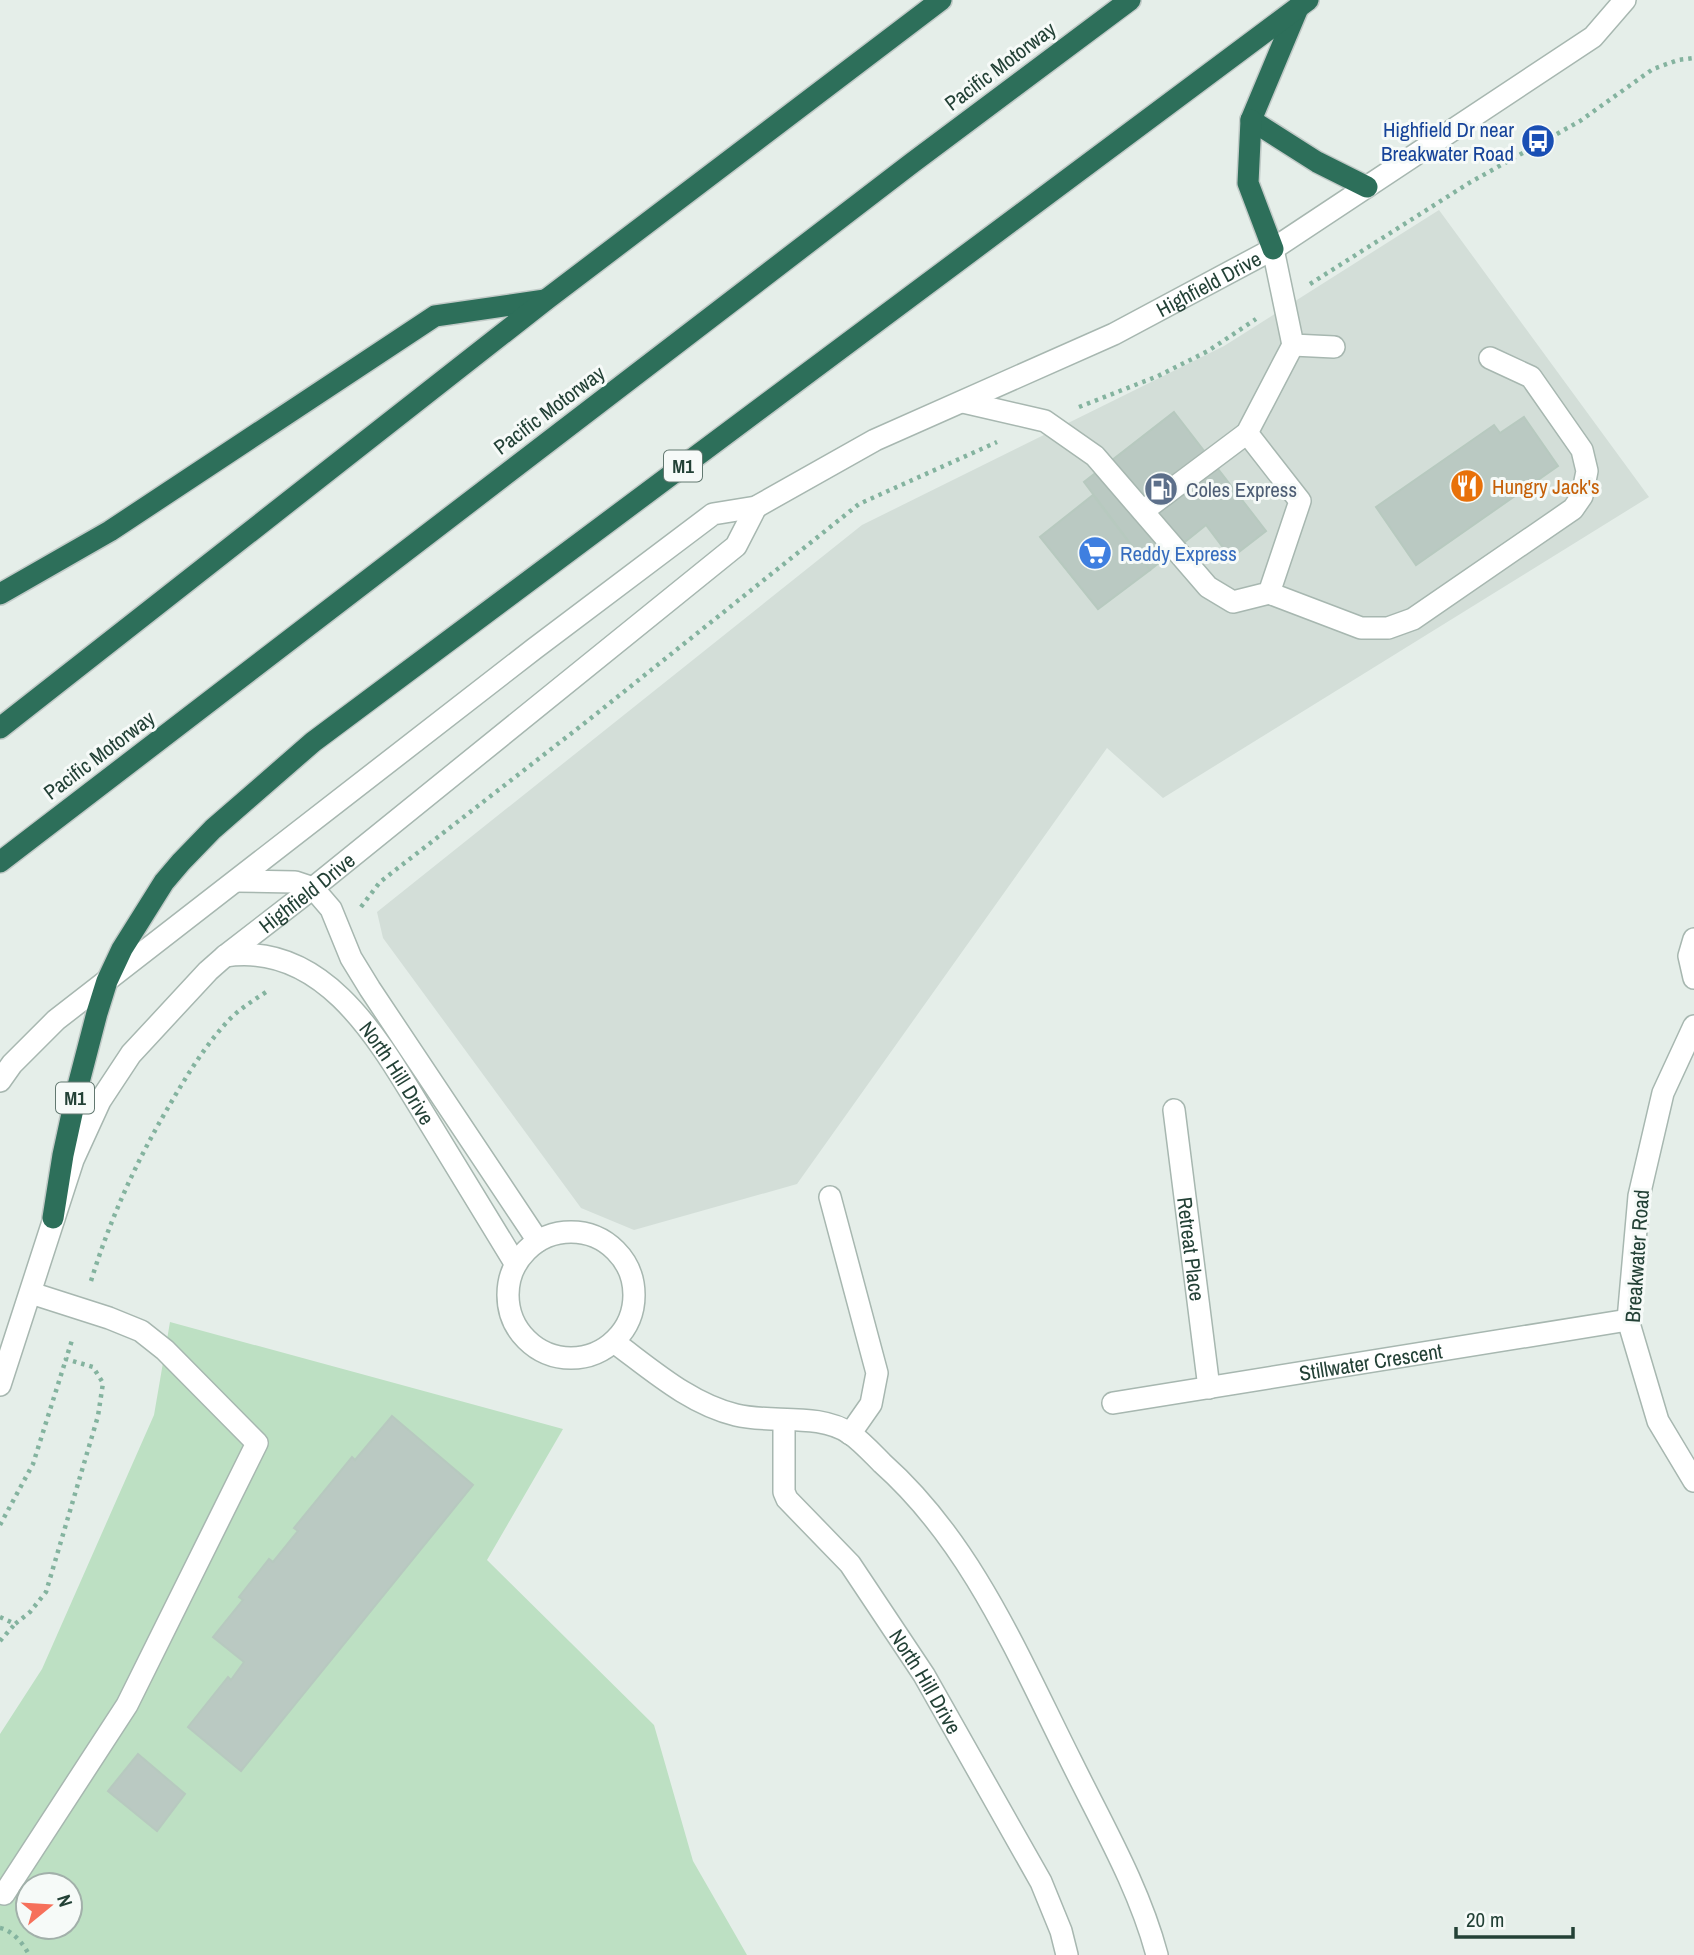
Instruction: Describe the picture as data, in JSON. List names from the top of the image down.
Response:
{
  "streets": {
    "highway": ["Pacific Motorway", "M1"],
    "street": [
      "Highfield Drive",
      "North Hill Drive",
      "Retreat Place",
      "Breakwater Road",
      "Stillwater Crescent"
    ]
  },
  "crossings": [
    ["Highfield Drive", "M1"],
    ["Highfield Drive", "North Hill Drive"],
    ["Retreat Place", "Stillwater Crescent"],
    ["Breakwater Road", "Stillwater Crescent"]
  ],
  "places": {
    "bus stop": ["Highfield Dr near Breakwater Road"],
    "restaurant": ["Hungry Jack's"],
    "fuel station": ["Coles Express"],
    "supermarket": ["Reddy Express"]
  },
  "scale_bar": "20 m",
  "north": "right"
}
